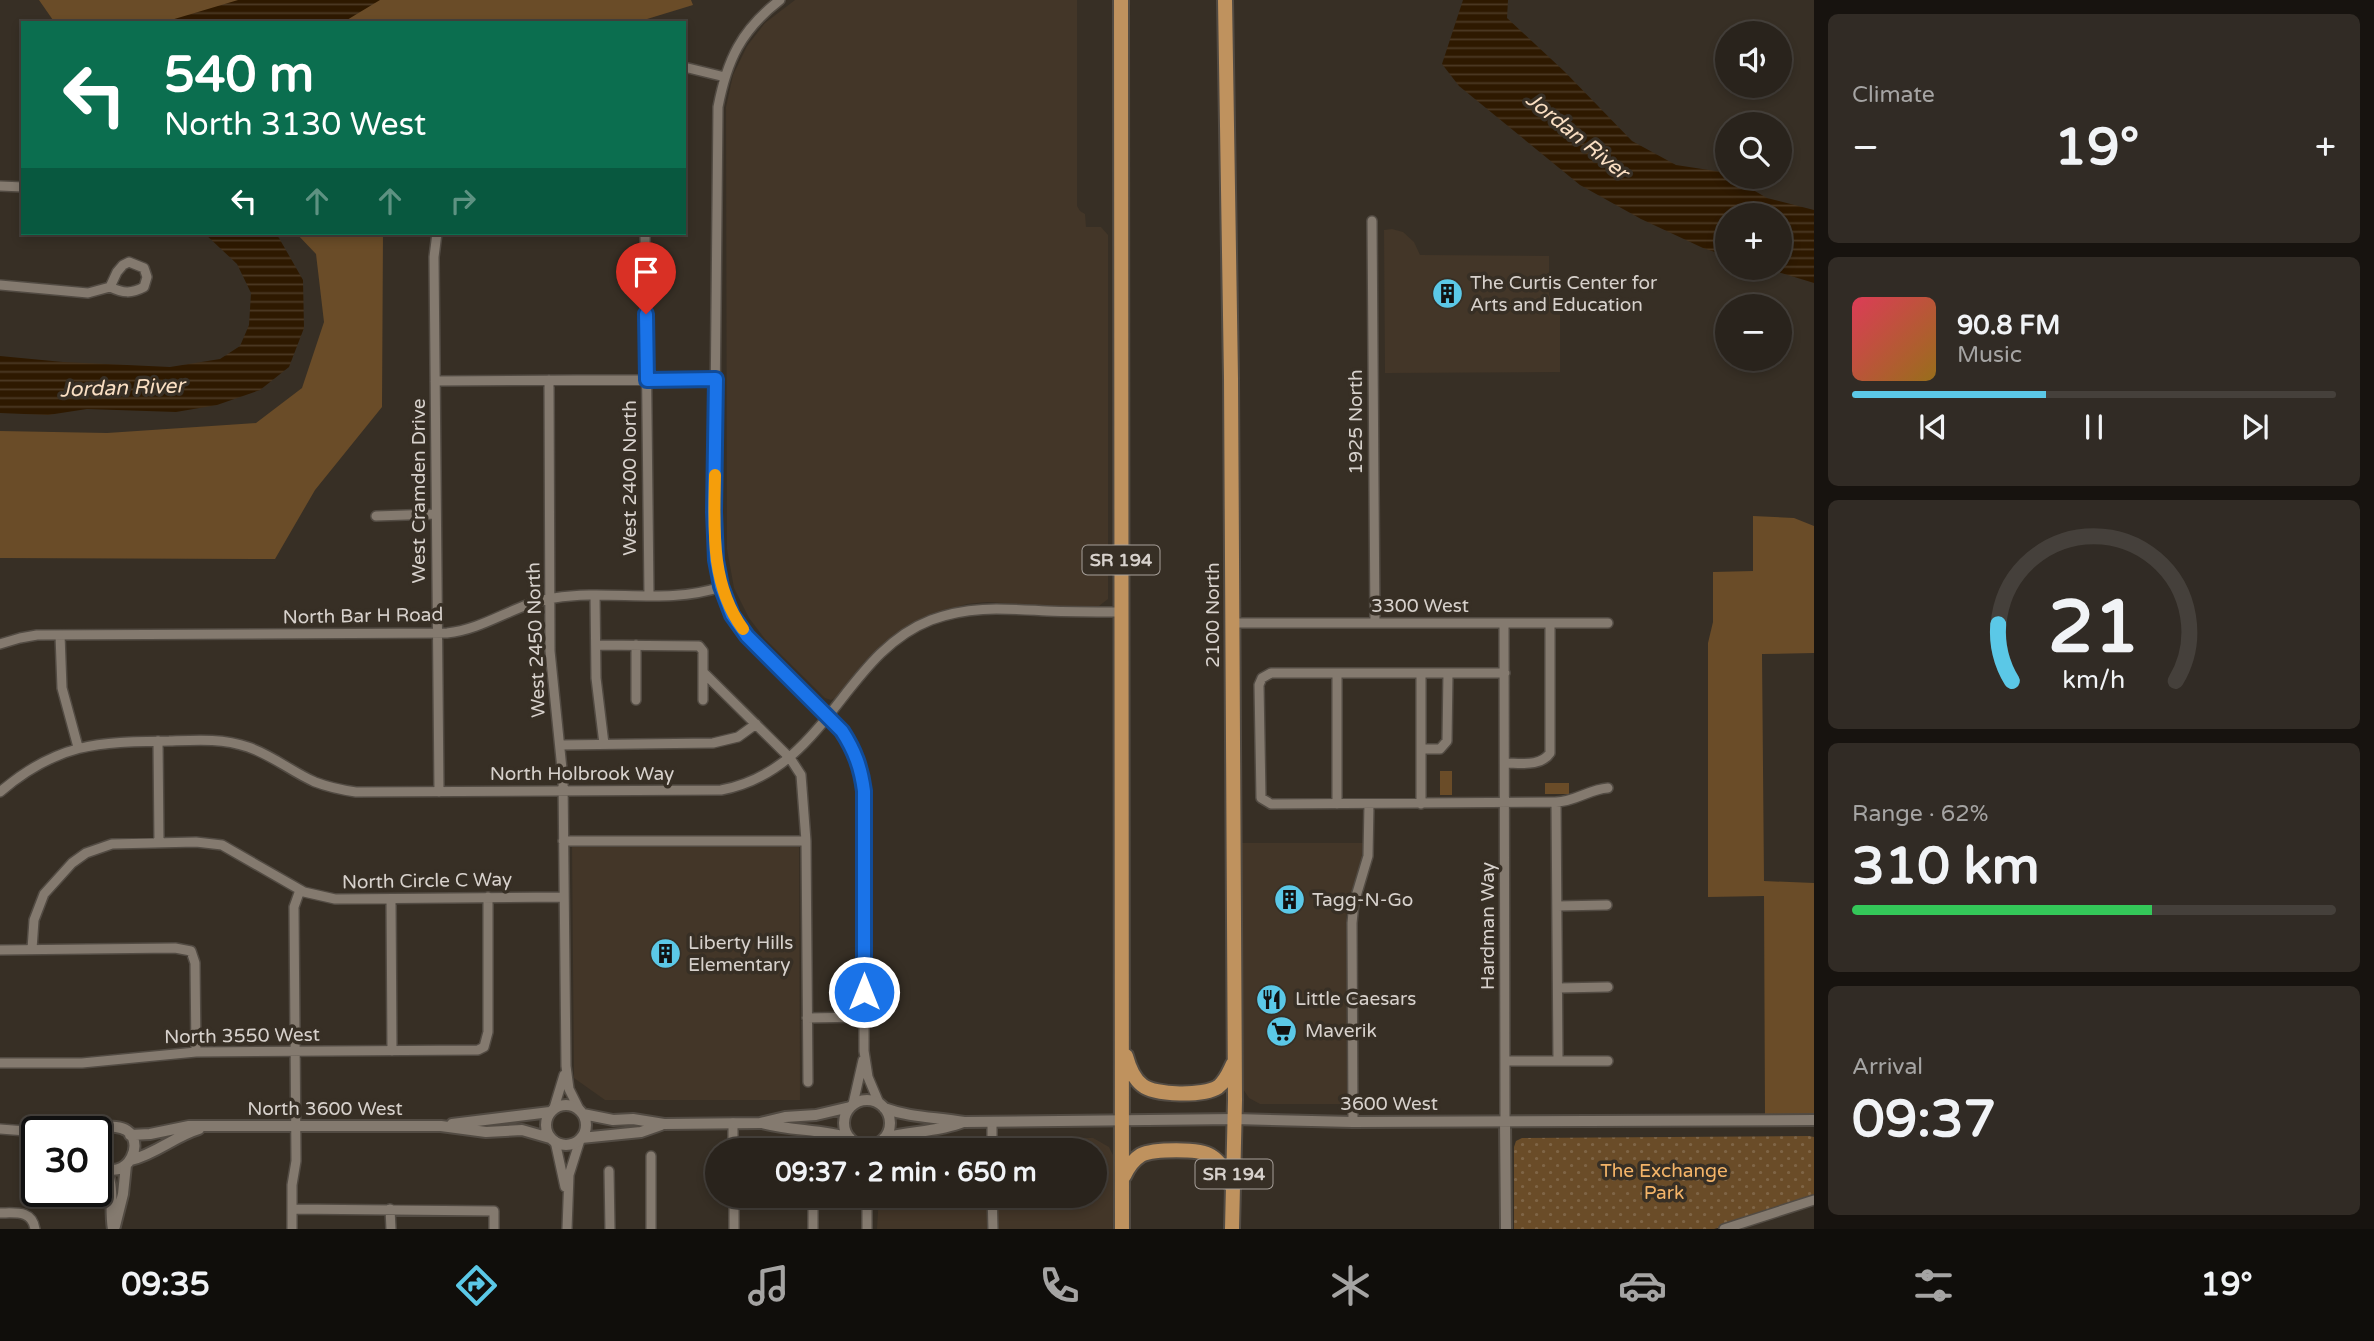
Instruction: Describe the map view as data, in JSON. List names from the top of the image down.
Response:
{
  "streets": {
    "highway": ["SR 194", "2100 North"],
    "street": [
      "1925 North",
      "West 2400 North",
      "West Cramden Drive",
      "3300 West",
      "North Bar H Road",
      "West 2450 North",
      "North Holbrook Way",
      "North Circle C Way",
      "Hardman Way",
      "North 3550 West",
      "3600 West",
      "North 3600 West"
    ]
  },
  "crossings": [
    ["1925 North", "3300 West"],
    ["West 2400 North", "North Bar H Road"],
    ["West Cramden Drive", "North Bar H Road"],
    ["West Cramden Drive", "North Holbrook Way"],
    ["SR 194", "North Holbrook Way"],
    ["SR 194", "3600 West"],
    ["3300 West", "2100 North"],
    ["3300 West", "Hardman Way"],
    ["2100 North", "3600 West"],
    ["North Bar H Road", "West 2450 North"],
    ["West 2450 North", "North Holbrook Way"],
    ["West 2450 North", "North Circle C Way"],
    ["West 2450 North", "North 3600 West"],
    ["North Circle C Way", "North 3550 West"],
    ["Hardman Way", "3600 West"]
  ],
  "water": ["Jordan River"],
  "parks": ["The Exchange Park"],
  "places": {
    "building": ["The Curtis Center for Arts and Education", "Tagg-N-Go", "Liberty Hills Elementary"],
    "restaurant": ["Little Caesars"],
    "supermarket": ["Maverik"]
  },
  "page": {
    "tile": [
      "Climate",
      ["Range · 62%", "310 km"],
      ["Arrival", "09:37"]
    ],
    "map_buttons": ["+", "−"],
    "turn": ["540 m", "North 3130 West"],
    "heat": ["−", "19°", "+"],
    "song": ["90.8 FM", "Music"],
    "limit": "30",
    "trip": "09:37 · 2 min · 650 m",
    "tabs": ["09:35", "19°"],
    "gauge": ["21", "km/h"]
  }
}
